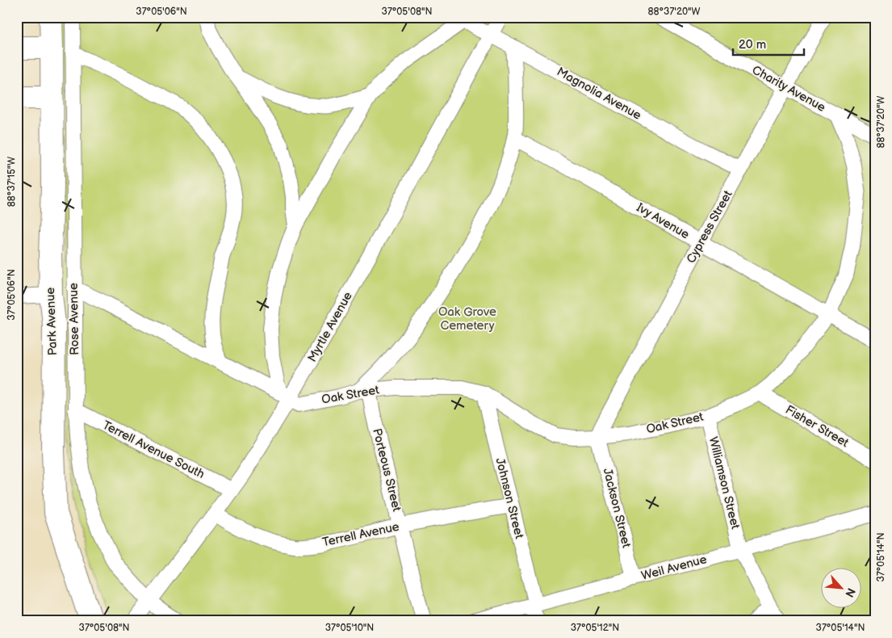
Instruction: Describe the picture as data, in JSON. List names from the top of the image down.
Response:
{
  "streets": {
    "main road": ["Park Avenue"],
    "lane": [
      "Charity Avenue",
      "Magnolia Avenue",
      "Ivy Avenue",
      "Cypress Street",
      "Rose Avenue",
      "Myrtle Avenue",
      "Oak Street",
      "Fisher Street",
      "Terrell Avenue South",
      "Porteous Street",
      "Williamson Street",
      "Johnson Street",
      "Jackson Street",
      "Terrell Avenue",
      "Weil Avenue"
    ]
  },
  "crossings": [
    ["Charity Avenue", "Cypress Street"],
    ["Charity Avenue", "Oak Street"],
    ["Magnolia Avenue", "Cypress Street"],
    ["Magnolia Avenue", "Myrtle Avenue"],
    ["Ivy Avenue", "Cypress Street"],
    ["Ivy Avenue", "Oak Street"],
    ["Cypress Street", "Oak Street"],
    ["Cypress Street", "Jackson Street"],
    ["Rose Avenue", "Myrtle Avenue"],
    ["Rose Avenue", "Oak Street"],
    ["Rose Avenue", "Terrell Avenue South"],
    ["Myrtle Avenue", "Oak Street"],
    ["Myrtle Avenue", "Terrell Avenue South"],
    ["Myrtle Avenue", "Terrell Avenue"],
    ["Oak Street", "Fisher Street"],
    ["Oak Street", "Porteous Street"],
    ["Oak Street", "Williamson Street"],
    ["Oak Street", "Johnson Street"],
    ["Oak Street", "Jackson Street"],
    ["Porteous Street", "Terrell Avenue"],
    ["Williamson Street", "Weil Avenue"],
    ["Johnson Street", "Terrell Avenue"],
    ["Johnson Street", "Weil Avenue"],
    ["Jackson Street", "Weil Avenue"]
  ],
  "parks": ["Oak Grove Cemetery"],
  "scale_bar": "20 m",
  "north": "bottom right",
  "coordinates": [
    "37°05'06\"N",
    "37°05'08\"N",
    "88°37'20\"W",
    "88°37'15\"W",
    "37°05'14\"N",
    "37°05'10\"N",
    "37°05'12\"N"
  ]
}
